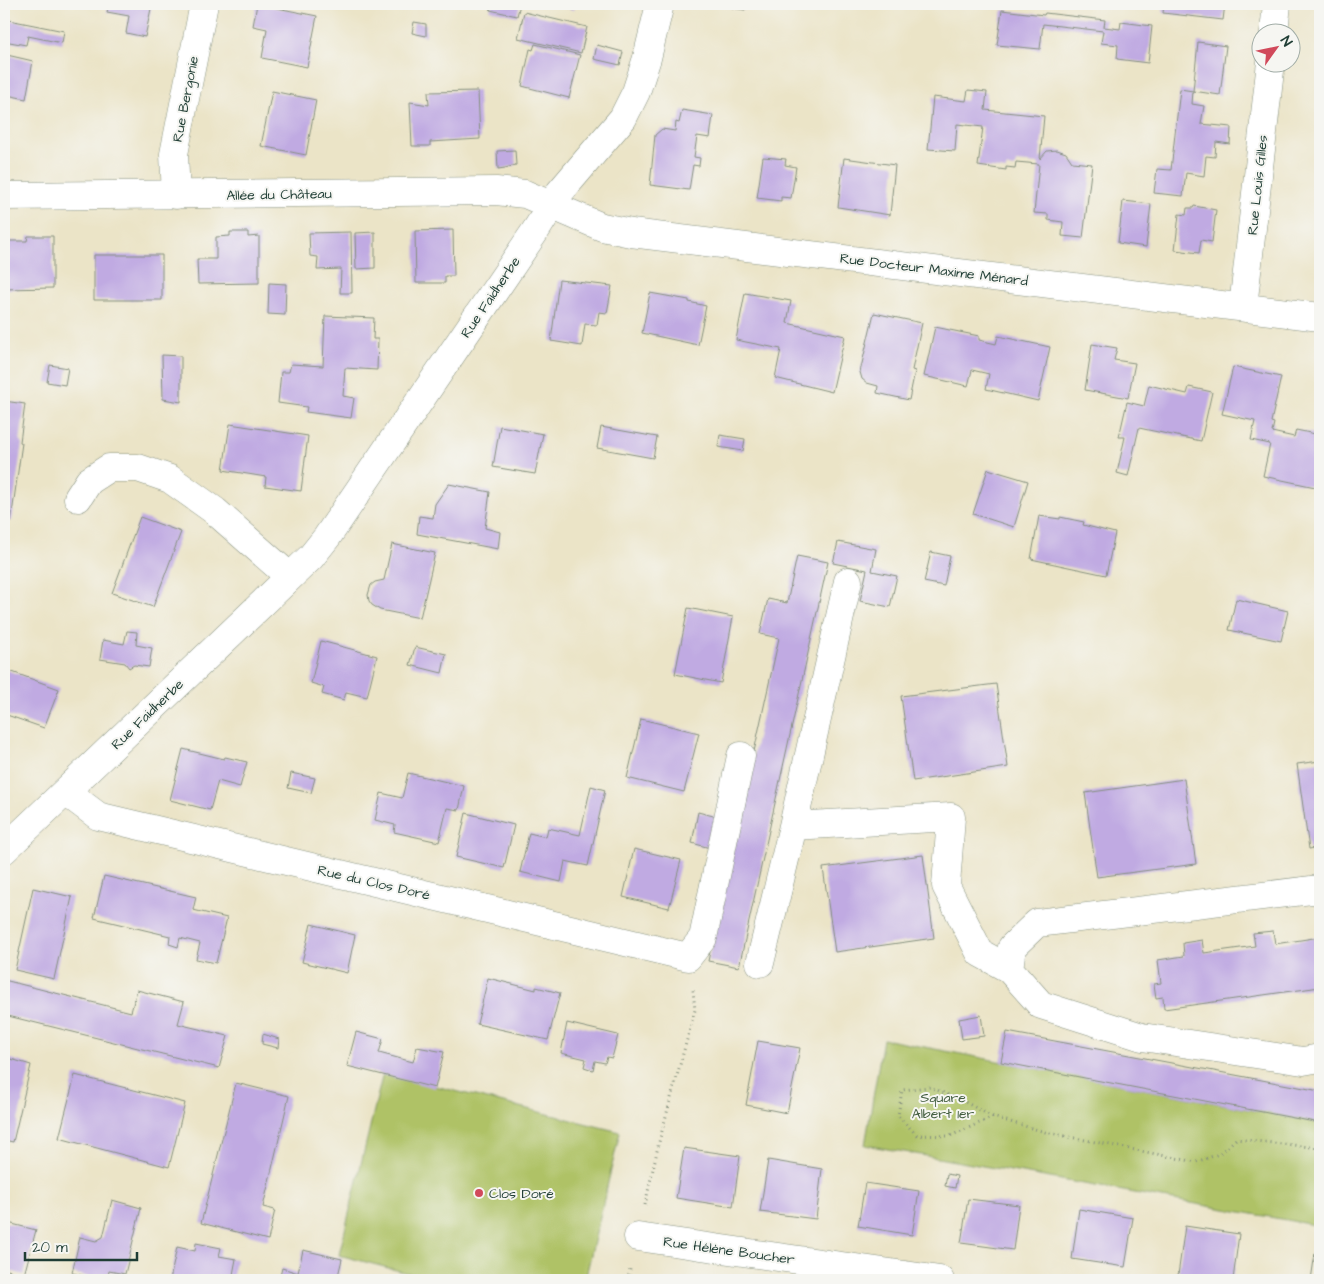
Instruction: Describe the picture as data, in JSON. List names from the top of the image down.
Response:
{
  "streets": {
    "street": [
      "Rue Bergonie",
      "Rue Louis Gilles",
      "Allée du Château",
      "Rue Docteur Maxime Ménard",
      "Rue Faidherbe",
      "Rue du Clos Doré",
      "Rue Hélène Boucher"
    ]
  },
  "crossings": [
    ["Rue Bergonie", "Allée du Château"],
    ["Rue Louis Gilles", "Rue Docteur Maxime Ménard"],
    ["Allée du Château", "Rue Docteur Maxime Ménard"],
    ["Allée du Château", "Rue Faidherbe"],
    ["Rue Docteur Maxime Ménard", "Rue Faidherbe"],
    ["Rue Faidherbe", "Rue du Clos Doré"]
  ],
  "parks": ["Square Albert 1er"],
  "places": ["Clos Doré"],
  "scale_bar": "20 m",
  "north": "top right"
}
